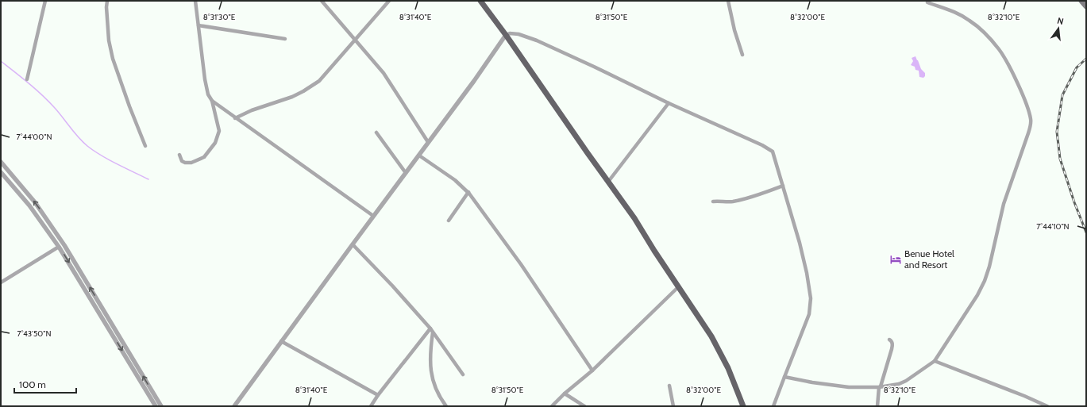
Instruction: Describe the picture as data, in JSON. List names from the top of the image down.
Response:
{
  "places": {
    "hotel": ["Benue Hotel and Resort"]
  },
  "scale_bar": "100 m",
  "north": "top",
  "coordinates": [
    "8°31'50\"E",
    "8°31'30\"E",
    "8°31'40\"E",
    "8°32'00\"E",
    "8°32'10\"E",
    "7°44'00\"N",
    "7°44'10\"N",
    "7°43'50\"N"
  ]
}
